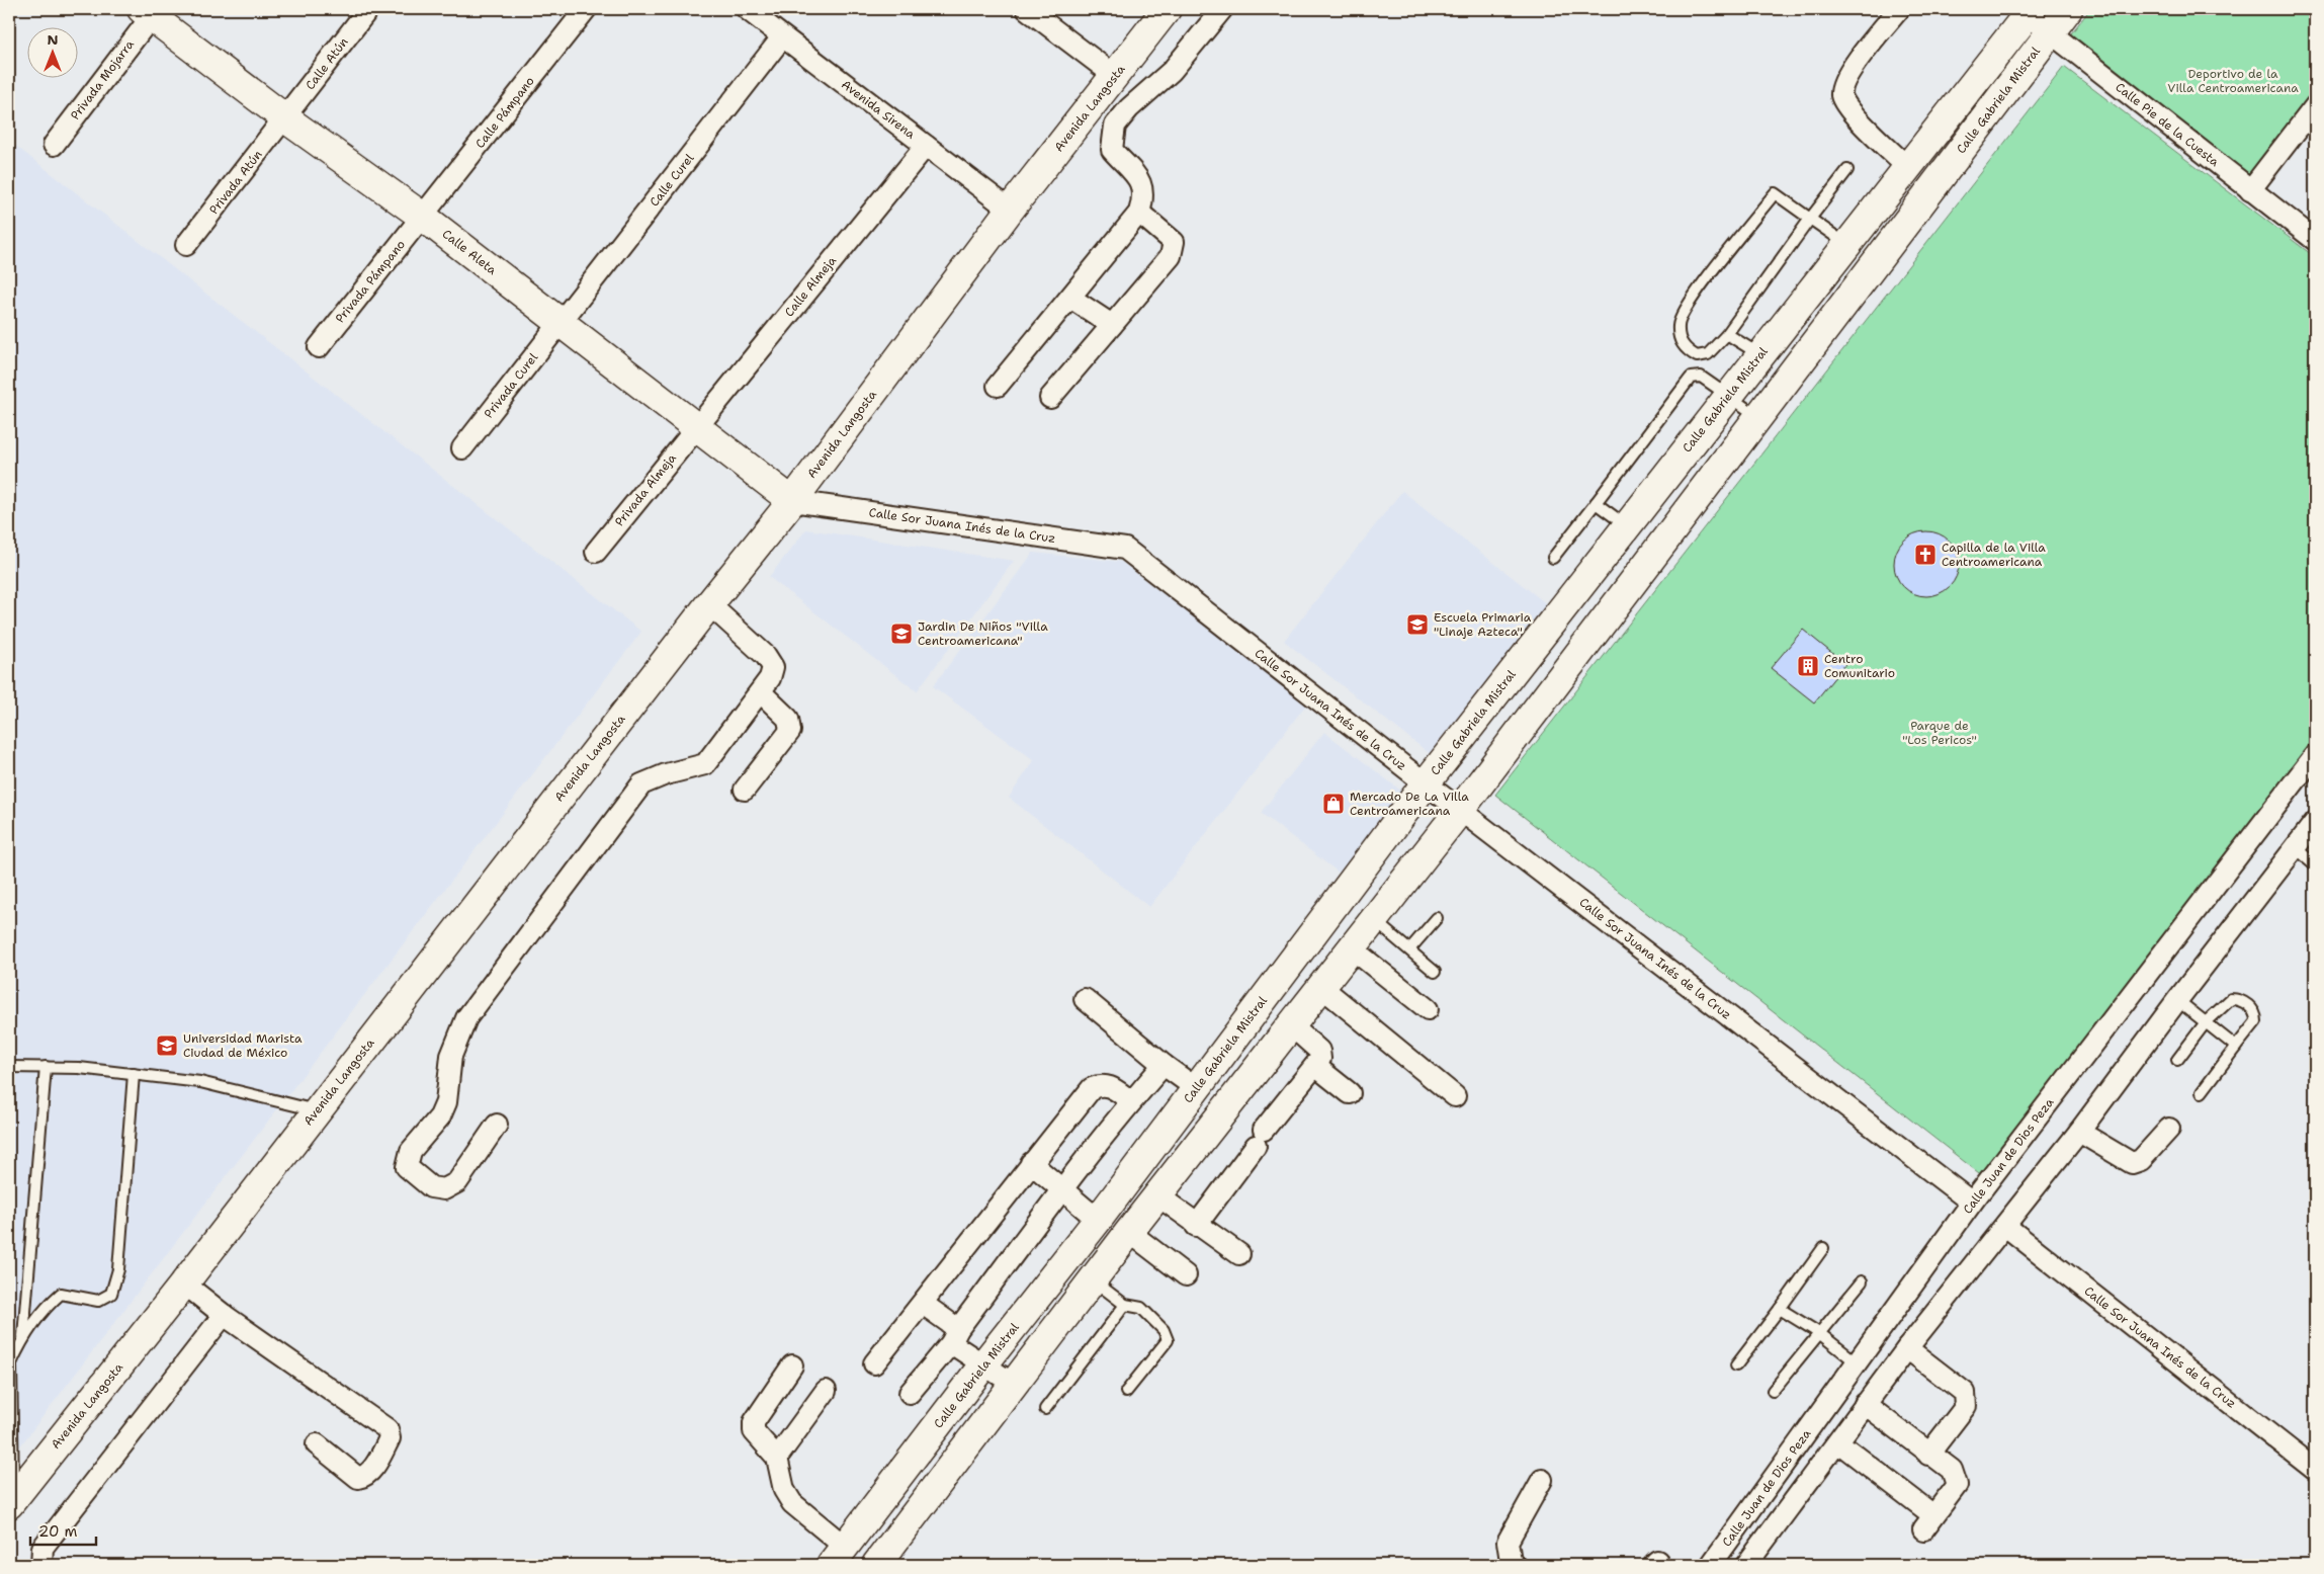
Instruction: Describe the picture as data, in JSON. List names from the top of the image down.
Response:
{
  "streets": {
    "street": [
      "Calle Atún",
      "Privada Mojarra",
      "Calle Gabriela Mistral",
      "Avenida Langosta",
      "Avenida Sirena",
      "Calle Pámpano",
      "Calle Pie de la Cuesta",
      "Calle Curel",
      "Privada Atún",
      "Calle Aleta",
      "Privada Pámpano",
      "Calle Almeja",
      "Privada Curel",
      "Privada Almeja",
      "Calle Sor Juana Inés de la Cruz",
      "Calle Juan de Dios Peza"
    ]
  },
  "crossings": [
    ["Calle Atún", "Privada Atún"],
    ["Calle Atún", "Calle Aleta"],
    ["Privada Mojarra", "Calle Aleta"],
    ["Calle Gabriela Mistral", "Calle Pie de la Cuesta"],
    ["Calle Gabriela Mistral", "Calle Sor Juana Inés de la Cruz"],
    ["Avenida Langosta", "Avenida Sirena"],
    ["Avenida Langosta", "Calle Aleta"],
    ["Avenida Langosta", "Calle Sor Juana Inés de la Cruz"],
    ["Avenida Sirena", "Calle Curel"],
    ["Avenida Sirena", "Calle Almeja"],
    ["Calle Pámpano", "Calle Aleta"],
    ["Calle Pámpano", "Privada Pámpano"],
    ["Calle Curel", "Calle Aleta"],
    ["Calle Curel", "Privada Curel"],
    ["Privada Atún", "Calle Aleta"],
    ["Calle Aleta", "Privada Pámpano"],
    ["Calle Aleta", "Calle Almeja"],
    ["Calle Aleta", "Privada Curel"],
    ["Calle Aleta", "Privada Almeja"],
    ["Calle Aleta", "Calle Sor Juana Inés de la Cruz"],
    ["Calle Almeja", "Privada Almeja"],
    ["Calle Sor Juana Inés de la Cruz", "Calle Juan de Dios Peza"]
  ],
  "parks": ["Deportivo de la Villa Centroamericana", "Parque de \"Los Pericos\""],
  "places": {
    "church": ["Capilla de la Villa Centroamericana"],
    "school or university": ["Escuela Primaria \"Linaje Azteca\"", "Jardin De Niños \"Villa Centroamericana\"", "Universidad Marista Ciudad de México"],
    "building": ["Centro Comunitario"],
    "shop": ["Mercado De La Villa Centroamericana"]
  },
  "scale_bar": "20 m",
  "north": "top"
}
